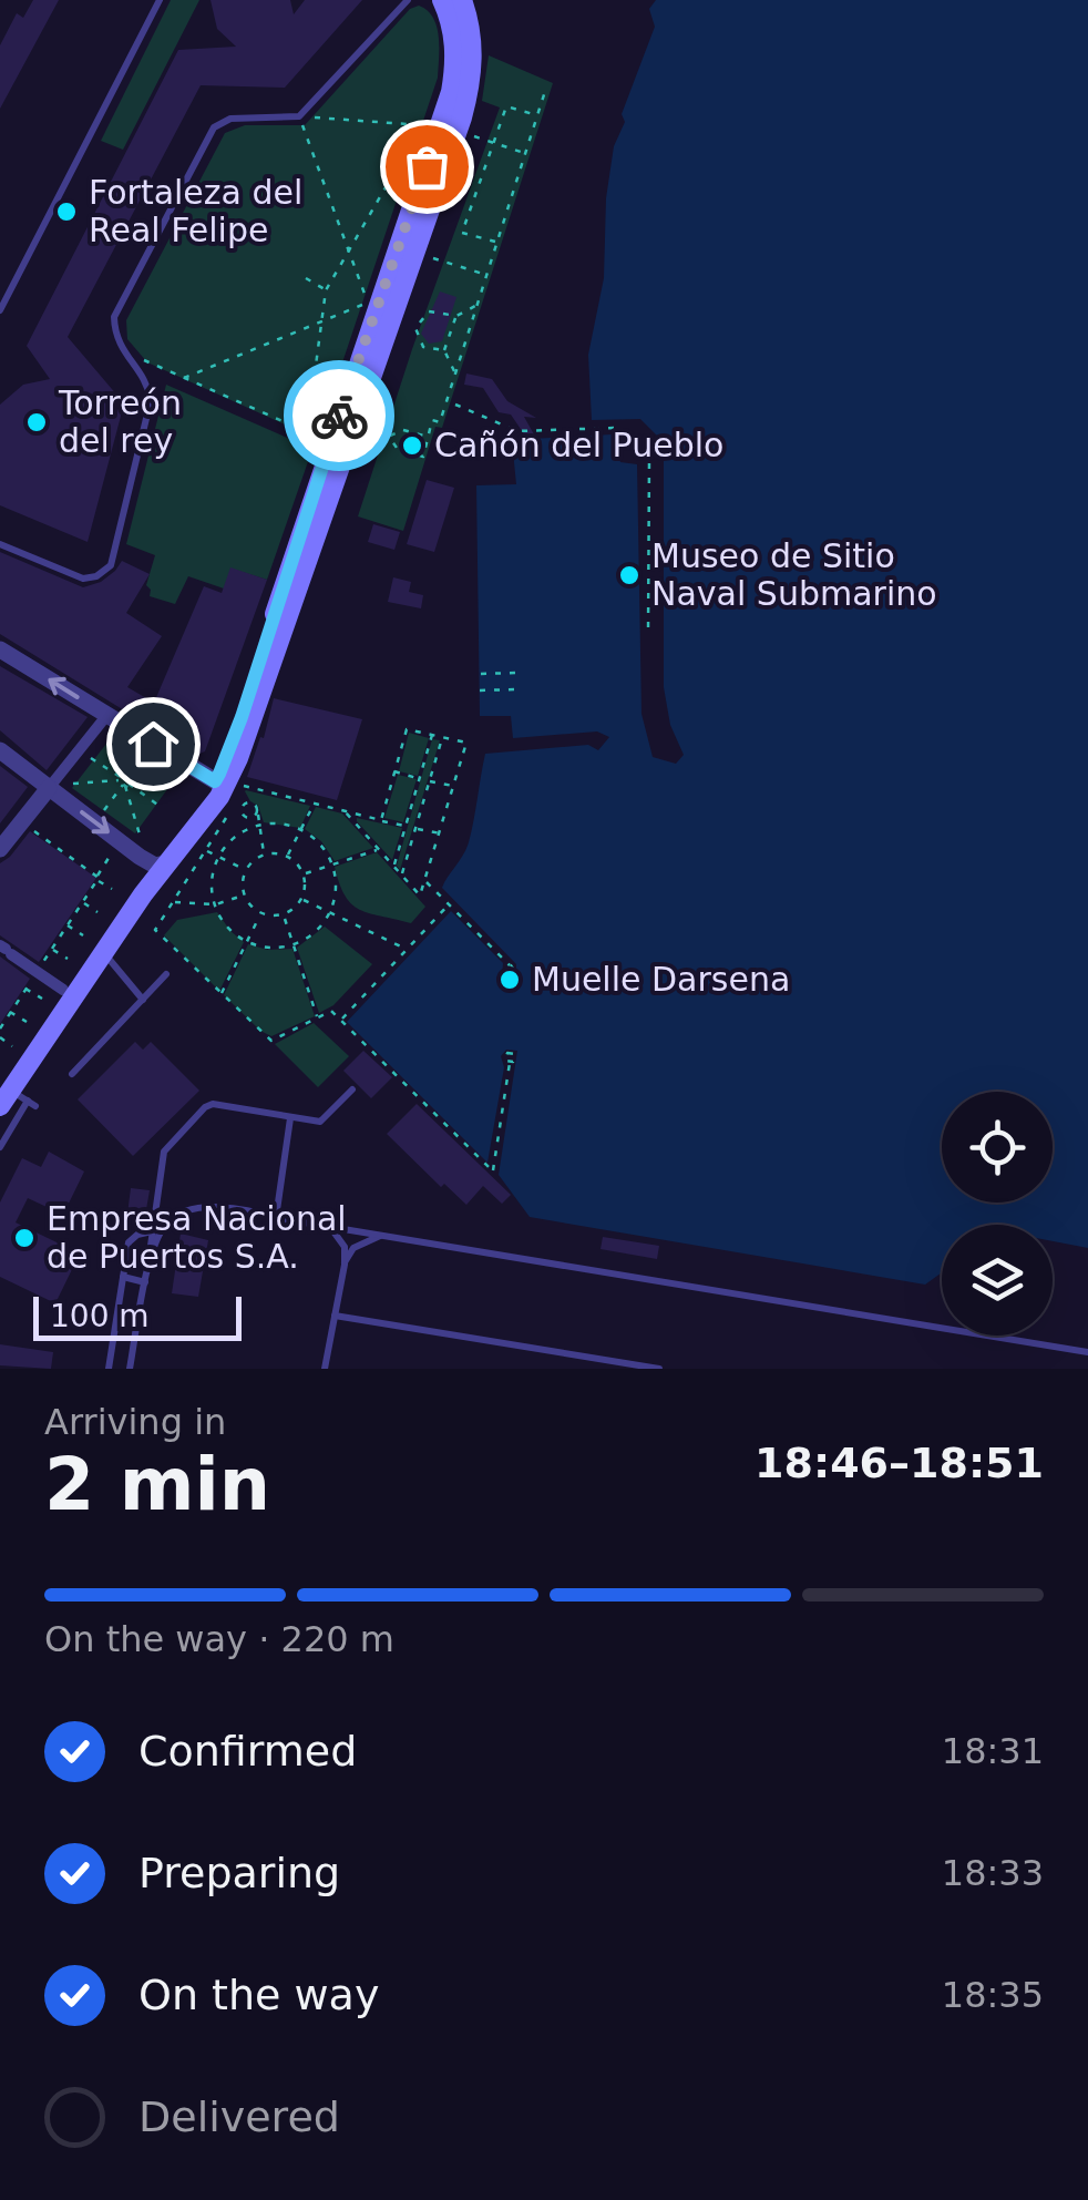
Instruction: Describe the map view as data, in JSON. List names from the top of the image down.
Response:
{
  "places": [
    "Fortaleza del Real Felipe",
    "Torreón del rey",
    "Cañón del Pueblo",
    "Museo de Sitio Naval Submarino",
    "Muelle Darsena",
    "Empresa Nacional de Puertos S.A."
  ],
  "scale_bar": "100 m",
  "page": {
    "scale": "100 m",
    "heading": ["2 min", "Arriving in", "18:46–18:51"],
    "bar": "On the way · 220 m",
    "list": [
      ["Confirmed", "18:31"],
      ["Preparing", "18:33"],
      ["On the way", "18:35"],
      "Delivered"
    ]
  }
}
